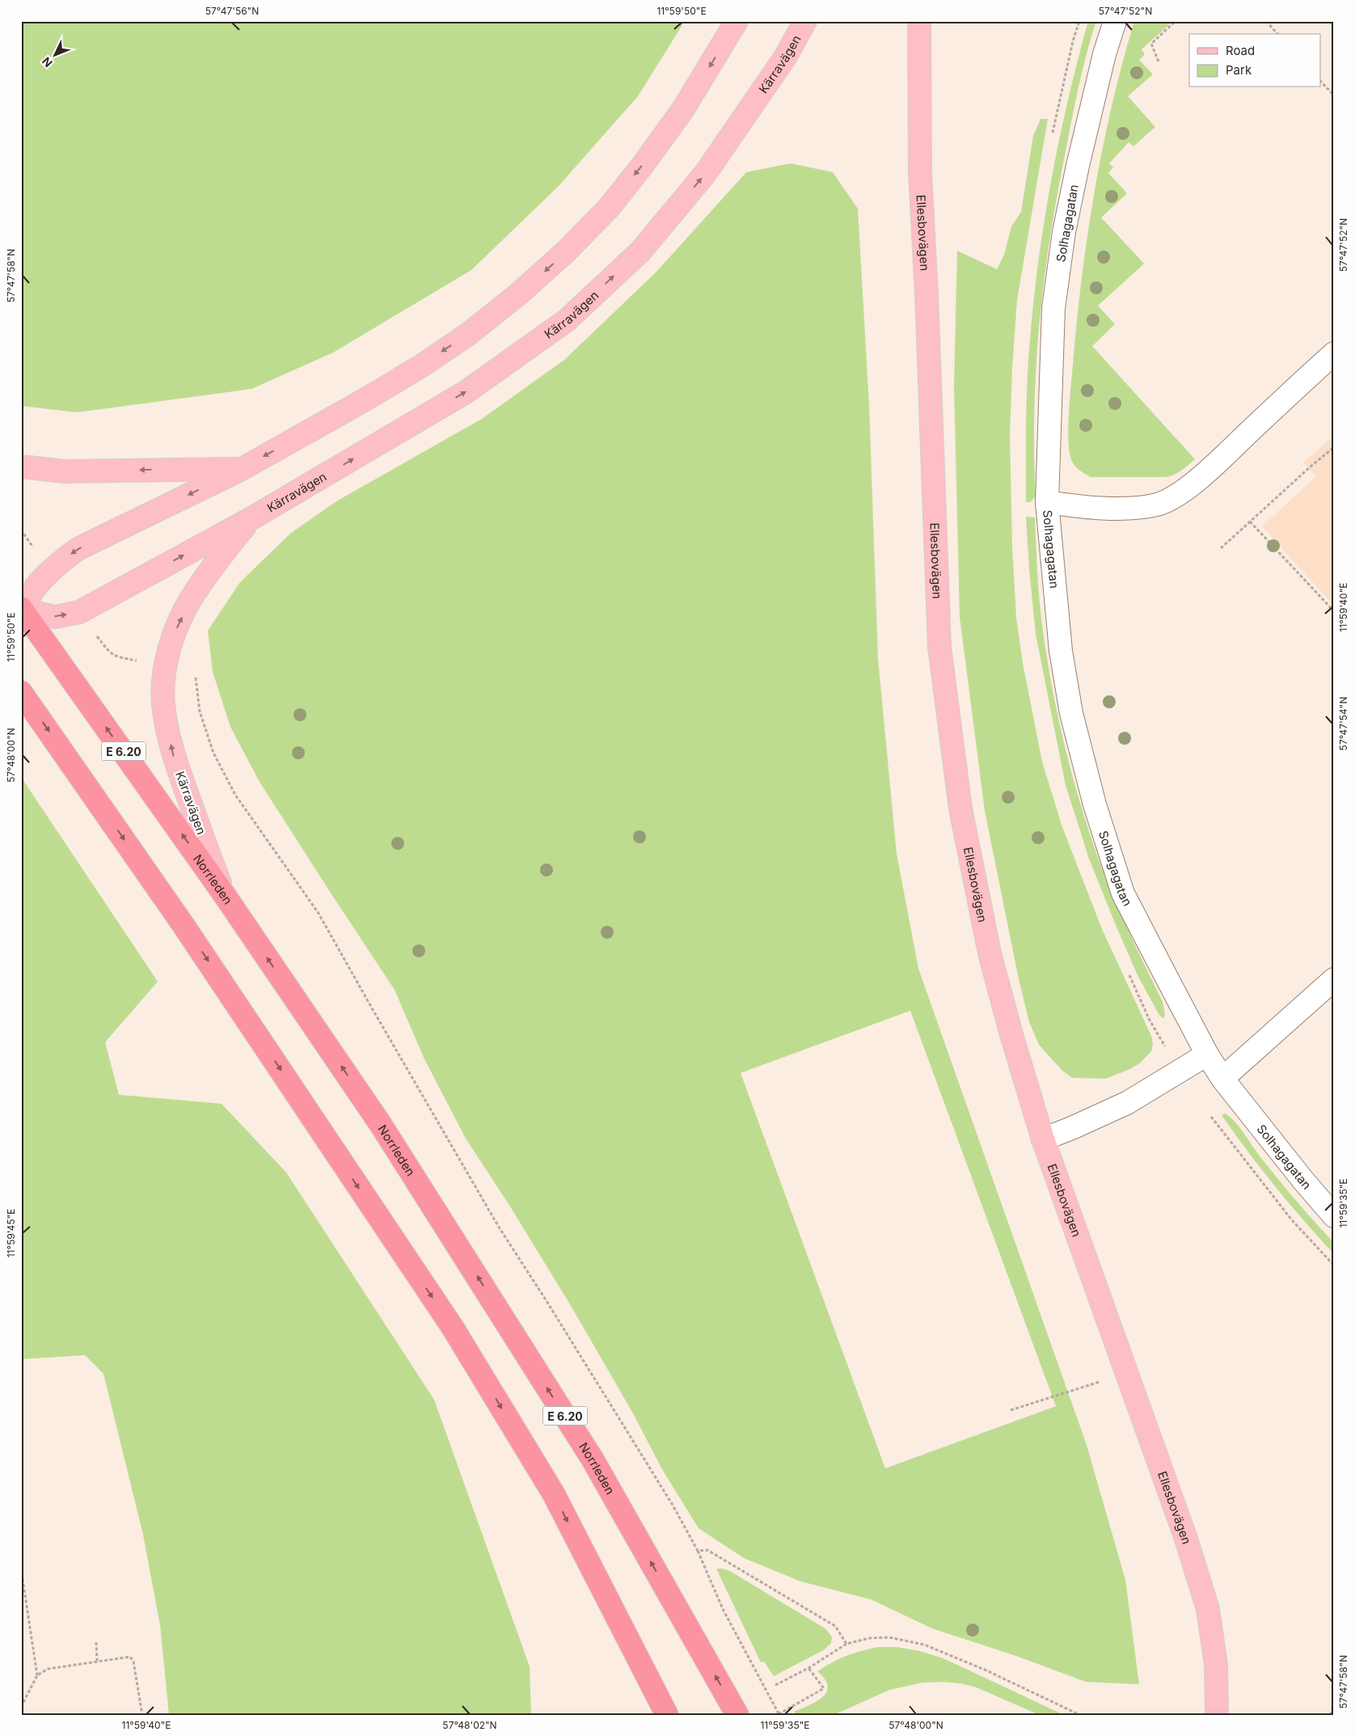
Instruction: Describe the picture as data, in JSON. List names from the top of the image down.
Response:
{
  "streets": {
    "highway": ["E 6.20", "Norrleden"],
    "main road": ["Kärravägen", "Ellesbovägen"],
    "street": ["Solhagagatan"]
  },
  "crossings": [
    ["Kärravägen", "Norrleden"]
  ],
  "legend": ["Road", "Park"],
  "north": "bottom left",
  "coordinates": [
    "57°47'56\"N",
    "11°59'50\"E",
    "57°47'52\"N",
    "57°47'58\"N",
    "11°59'40\"E",
    "57°47'54\"N",
    "57°48'00\"N",
    "11°59'35\"E",
    "11°59'45\"E",
    "57°48'02\"N"
  ]
}
